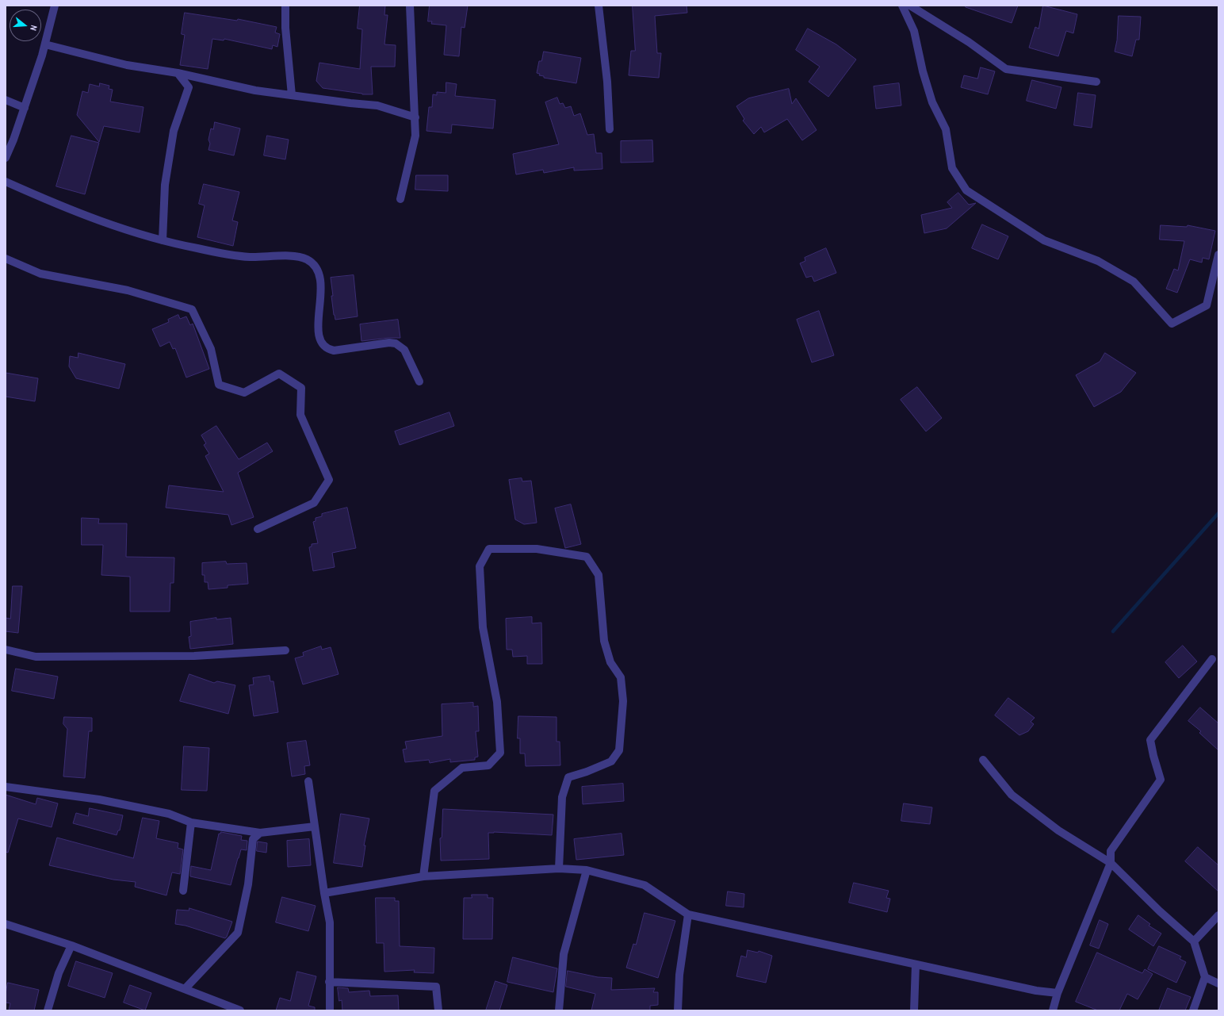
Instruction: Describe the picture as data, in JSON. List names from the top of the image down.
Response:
{
  "north": "right"
}
